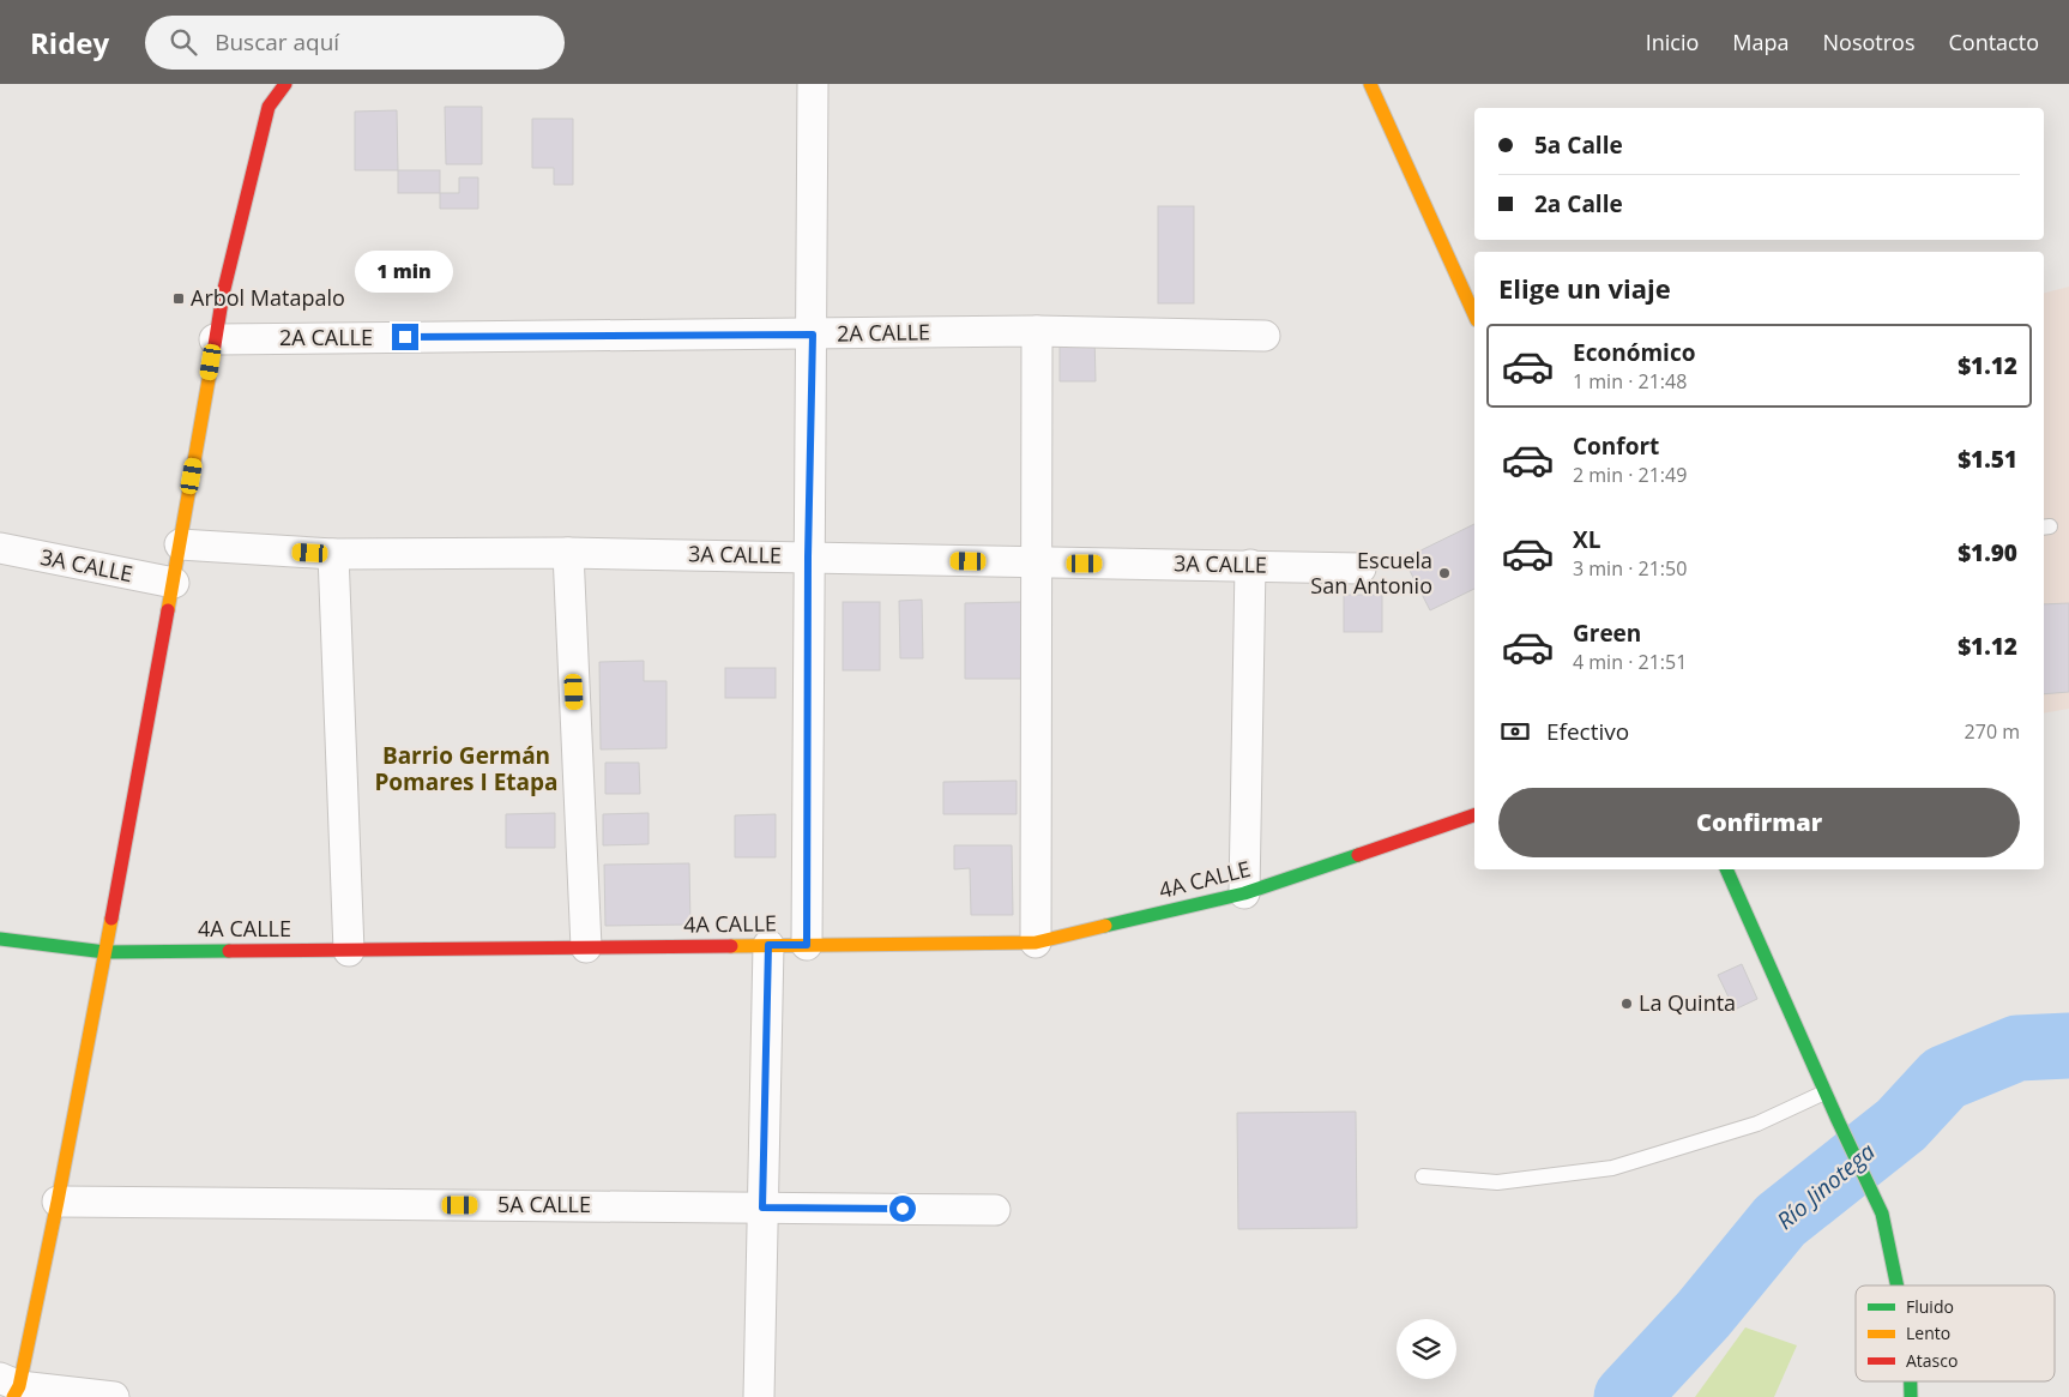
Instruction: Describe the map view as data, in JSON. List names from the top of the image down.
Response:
{
  "streets": {
    "street": [
      "2A CALLE",
      "3A CALLE",
      "4A CALLE",
      "5A CALLE"
    ]
  },
  "districts": ["Barrio Germán Pomares I Etapa"],
  "water": ["Río Jinotega"],
  "places": {
    "transit": ["Arbol Matapalo"],
    "other": ["Escuela San Antonio", "La Quinta"]
  },
  "legend": ["Fluido", "Lento", "Atasco"],
  "page": {
    "header": "Ridey",
    "search": "Buscar aquí",
    "nav": [
      "Inicio",
      "Mapa",
      "Nosotros",
      "Contacto"
    ],
    "banner": ["5a Calle", "2a Calle"],
    "bubble": "1 min",
    "heading": "Elige un viaje",
    "list": [
      {
        "name": "Económico",
        "note": "1 min · 21:48",
        "value": "$1.12"
      },
      {
        "name": "Confort",
        "note": "2 min · 21:49",
        "value": "$1.51"
      },
      {
        "name": "XL",
        "note": "3 min · 21:50",
        "value": "$1.90"
      },
      {
        "name": "Green",
        "note": "4 min · 21:51",
        "value": "$1.12"
      }
    ],
    "pay": ["Efectivo", "270 m"],
    "buttons": "Confirmar"
  }
}
